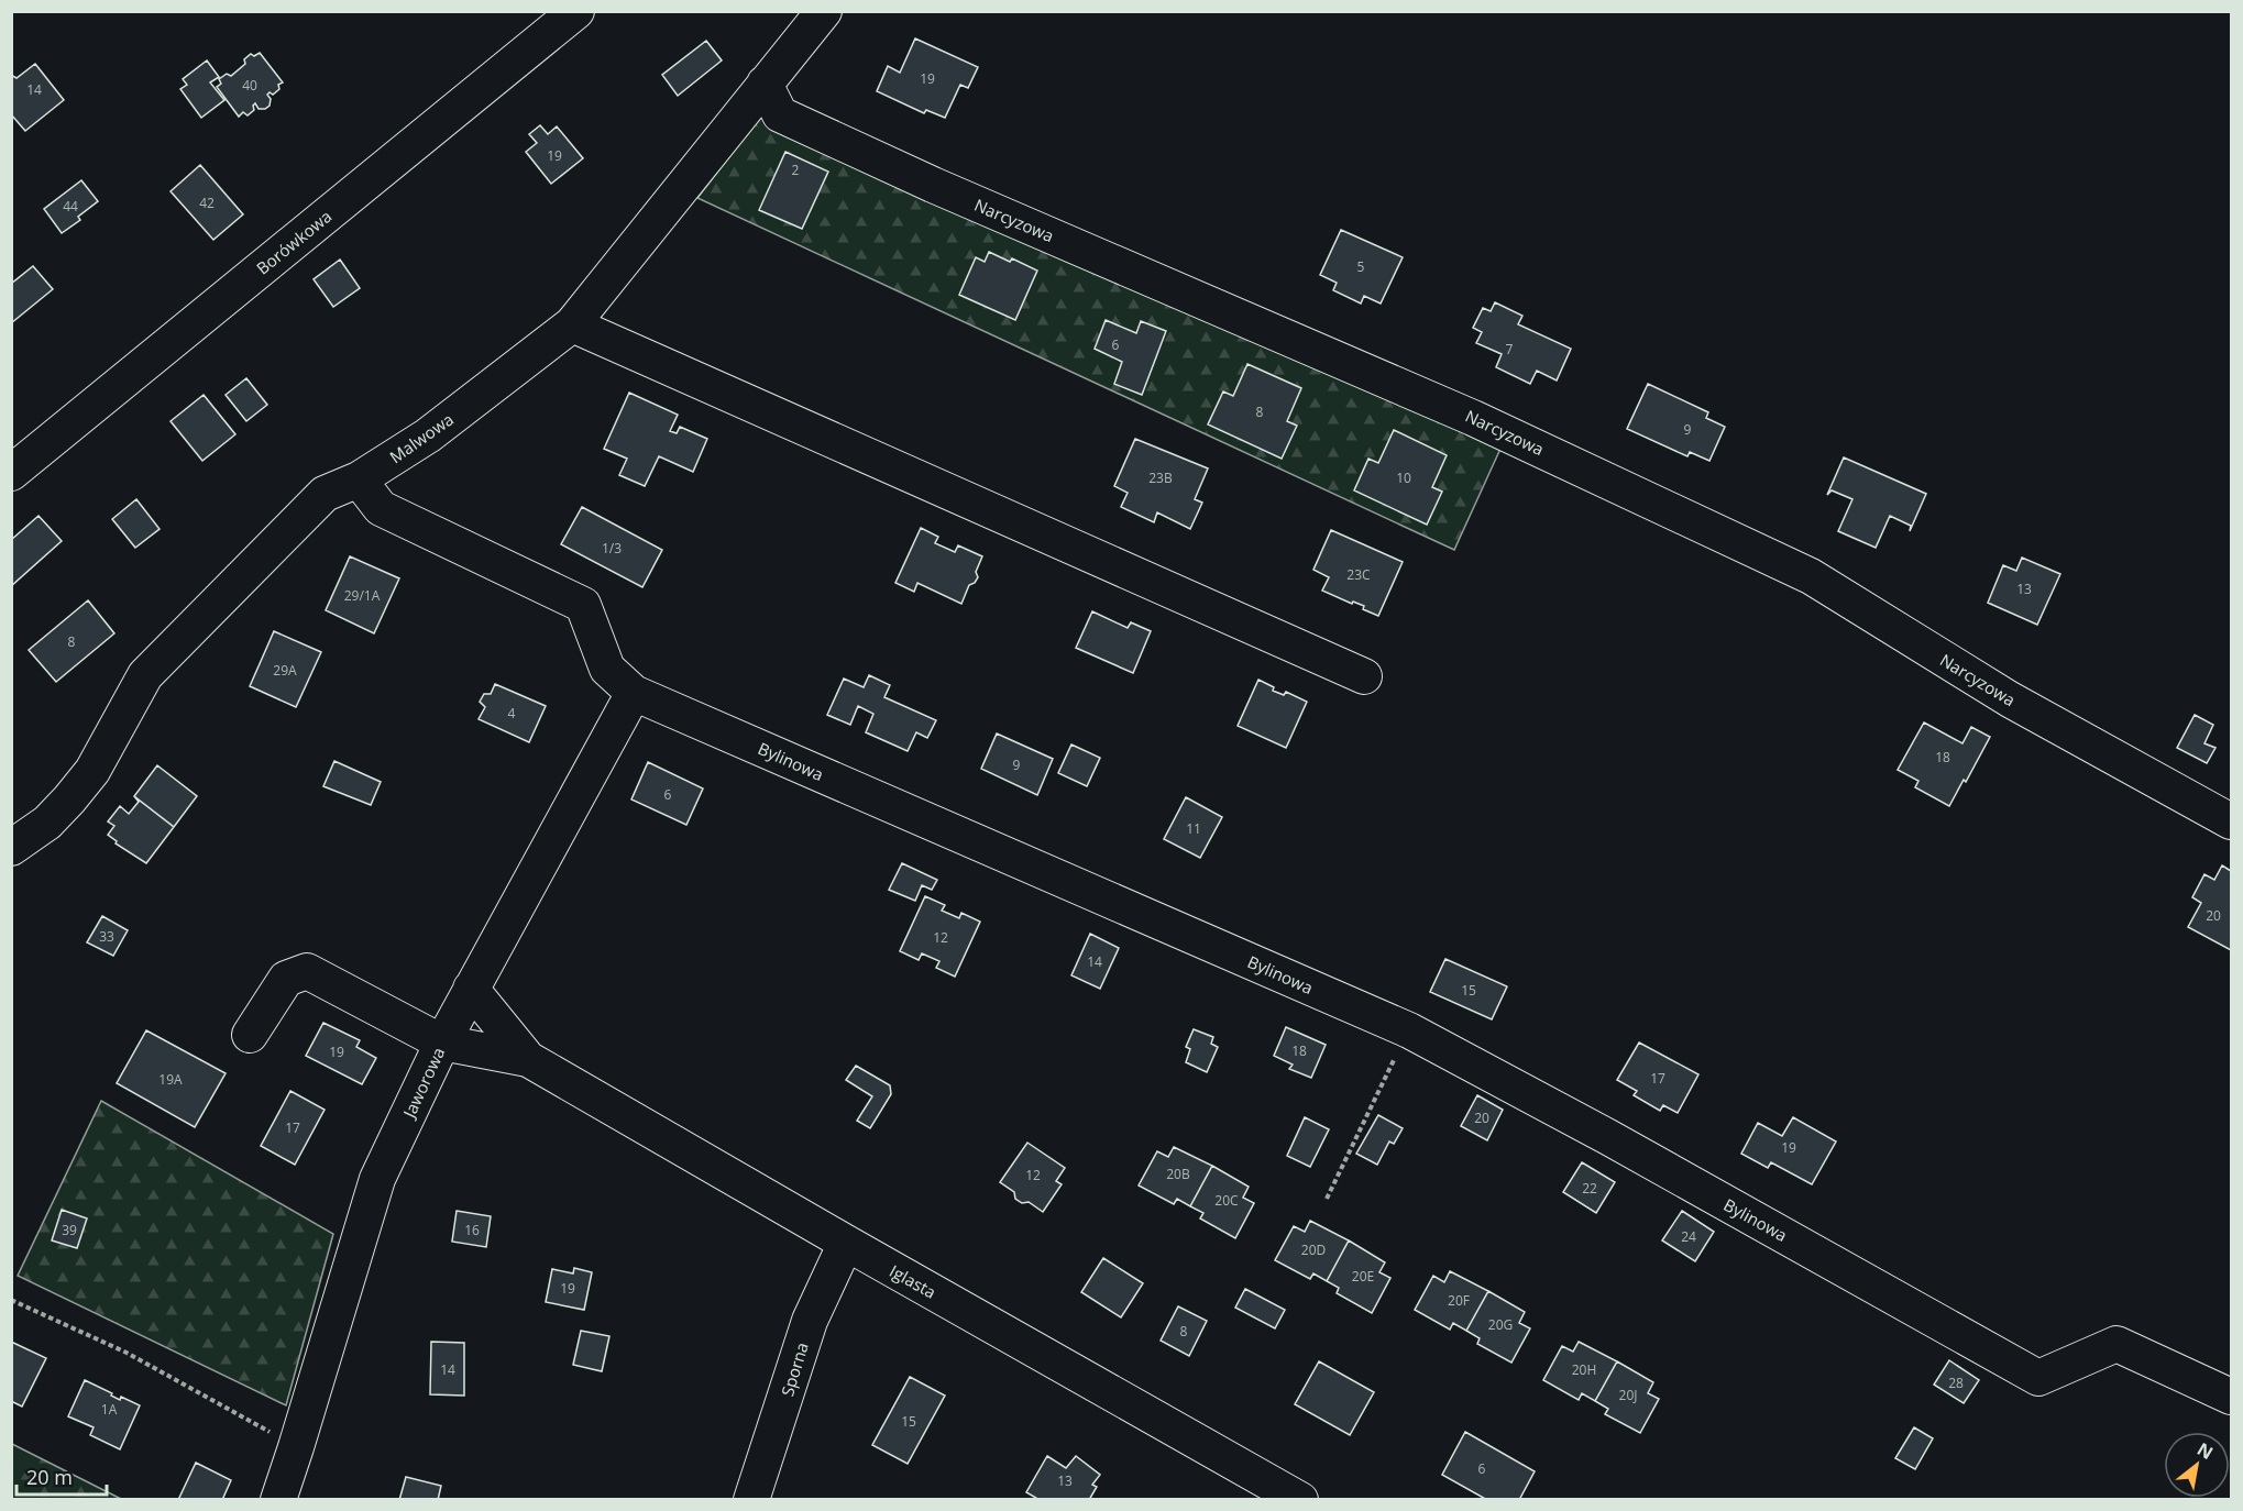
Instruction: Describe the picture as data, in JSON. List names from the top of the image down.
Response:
{
  "streets": {
    "street": [
      "Narcyzowa",
      "Borówkowa",
      "Malwowa",
      "Bylinowa",
      "Jaworowa",
      "Iglasta",
      "Sporna"
    ]
  },
  "crossings": [
    ["Narcyzowa", "Malwowa"],
    ["Malwowa", "Bylinowa"],
    ["Bylinowa", "Jaworowa"],
    ["Jaworowa", "Iglasta"],
    ["Iglasta", "Sporna"]
  ],
  "house_numbers": [
    "19",
    "40",
    "14",
    "19",
    "2",
    "42",
    "44",
    "5",
    "6",
    "7",
    "8",
    "9",
    "23B",
    "10",
    "1/3",
    "23C",
    "13",
    "29/1A",
    "8",
    "29A",
    "4",
    "18",
    "9",
    "6",
    "11",
    "20",
    "33",
    "12",
    "14",
    "15",
    "18",
    "19",
    "17",
    "19A",
    "20",
    "17",
    "19",
    "20B",
    "12",
    "22",
    "20C",
    "39",
    "16",
    "24",
    "20D",
    "20E",
    "19",
    "20F",
    "20G",
    "8",
    "14",
    "20H",
    "28",
    "20J",
    "1A",
    "15",
    "6",
    "13"
  ],
  "scale_bar": "20 m",
  "north": "top right"
}
